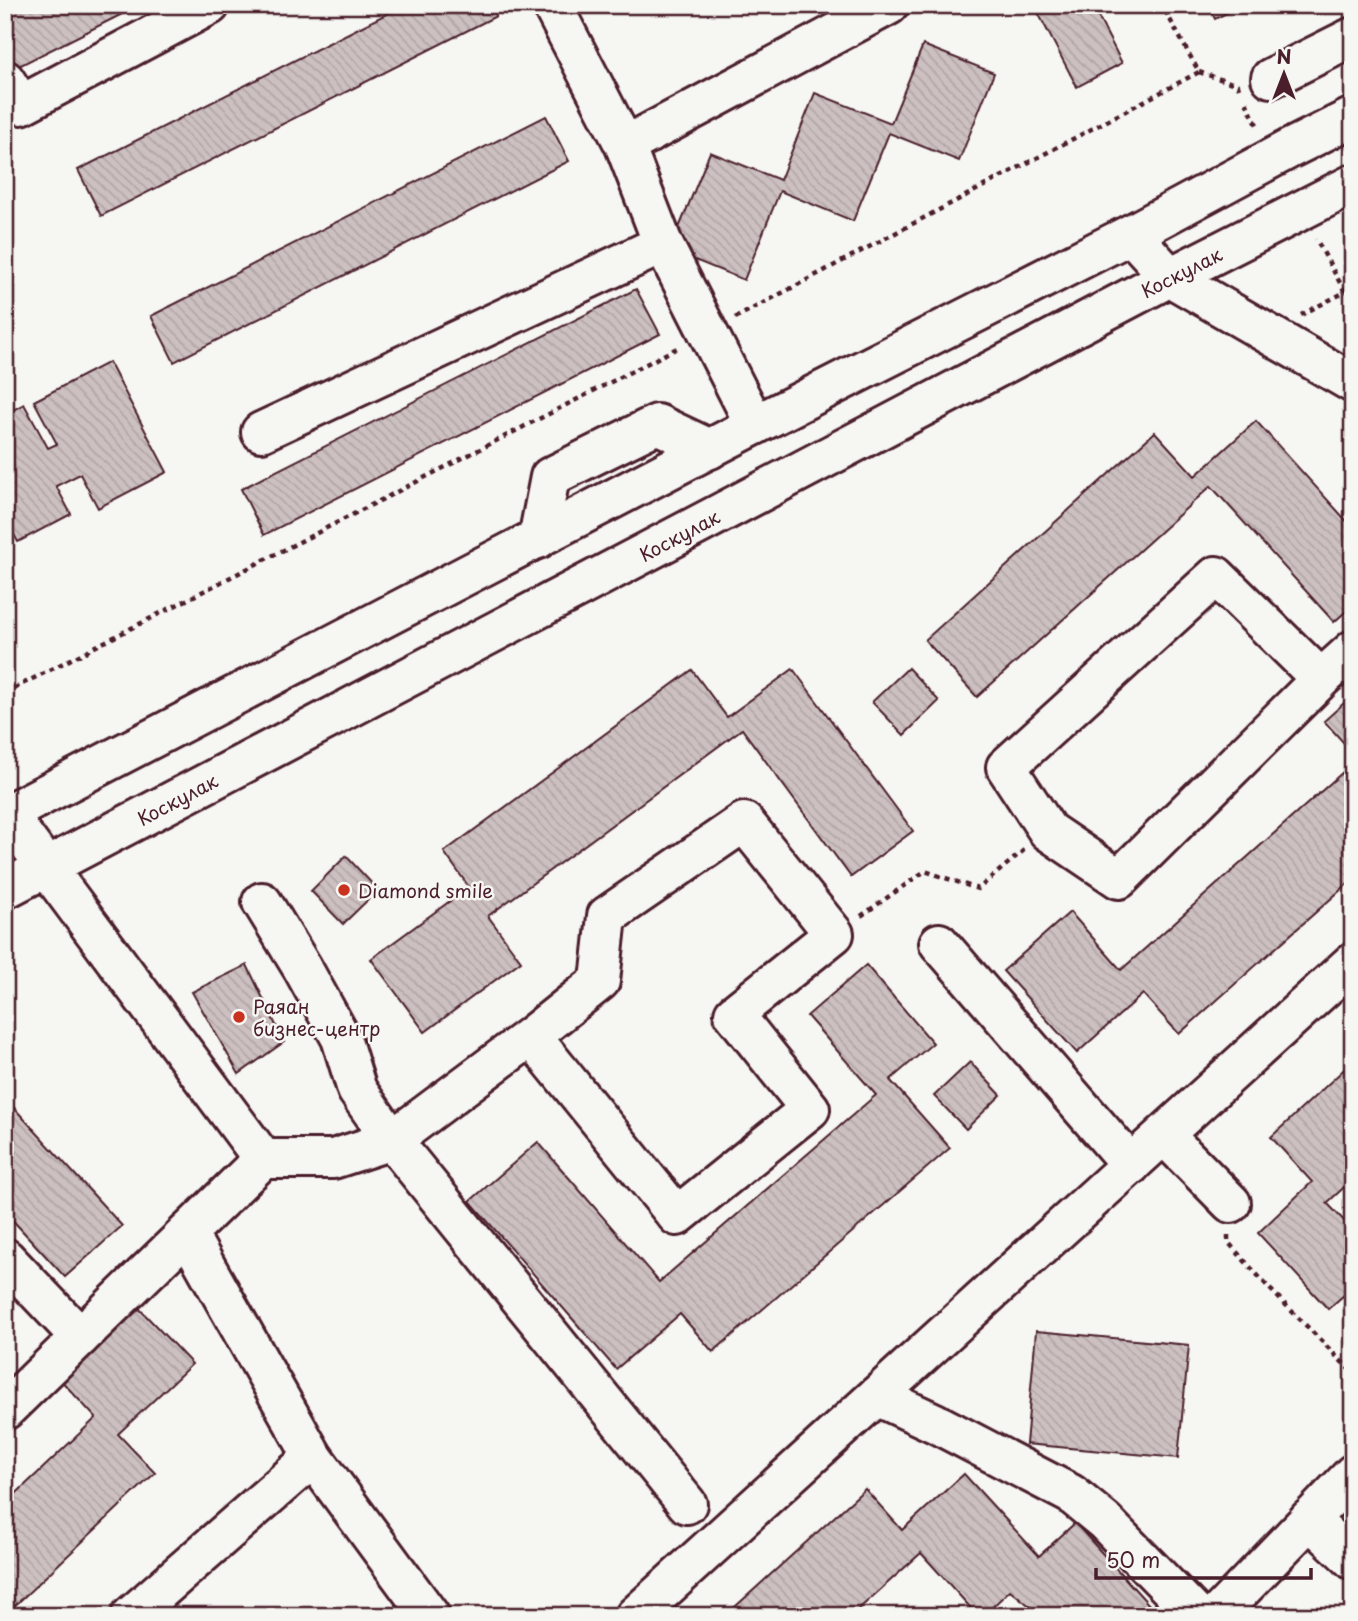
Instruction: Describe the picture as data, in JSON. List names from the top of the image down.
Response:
{
  "streets": {
    "street": ["Коскулак"]
  },
  "places": ["Diamond smile", "Раяан бизнес-центр"],
  "scale_bar": "50 m",
  "north": "top"
}
